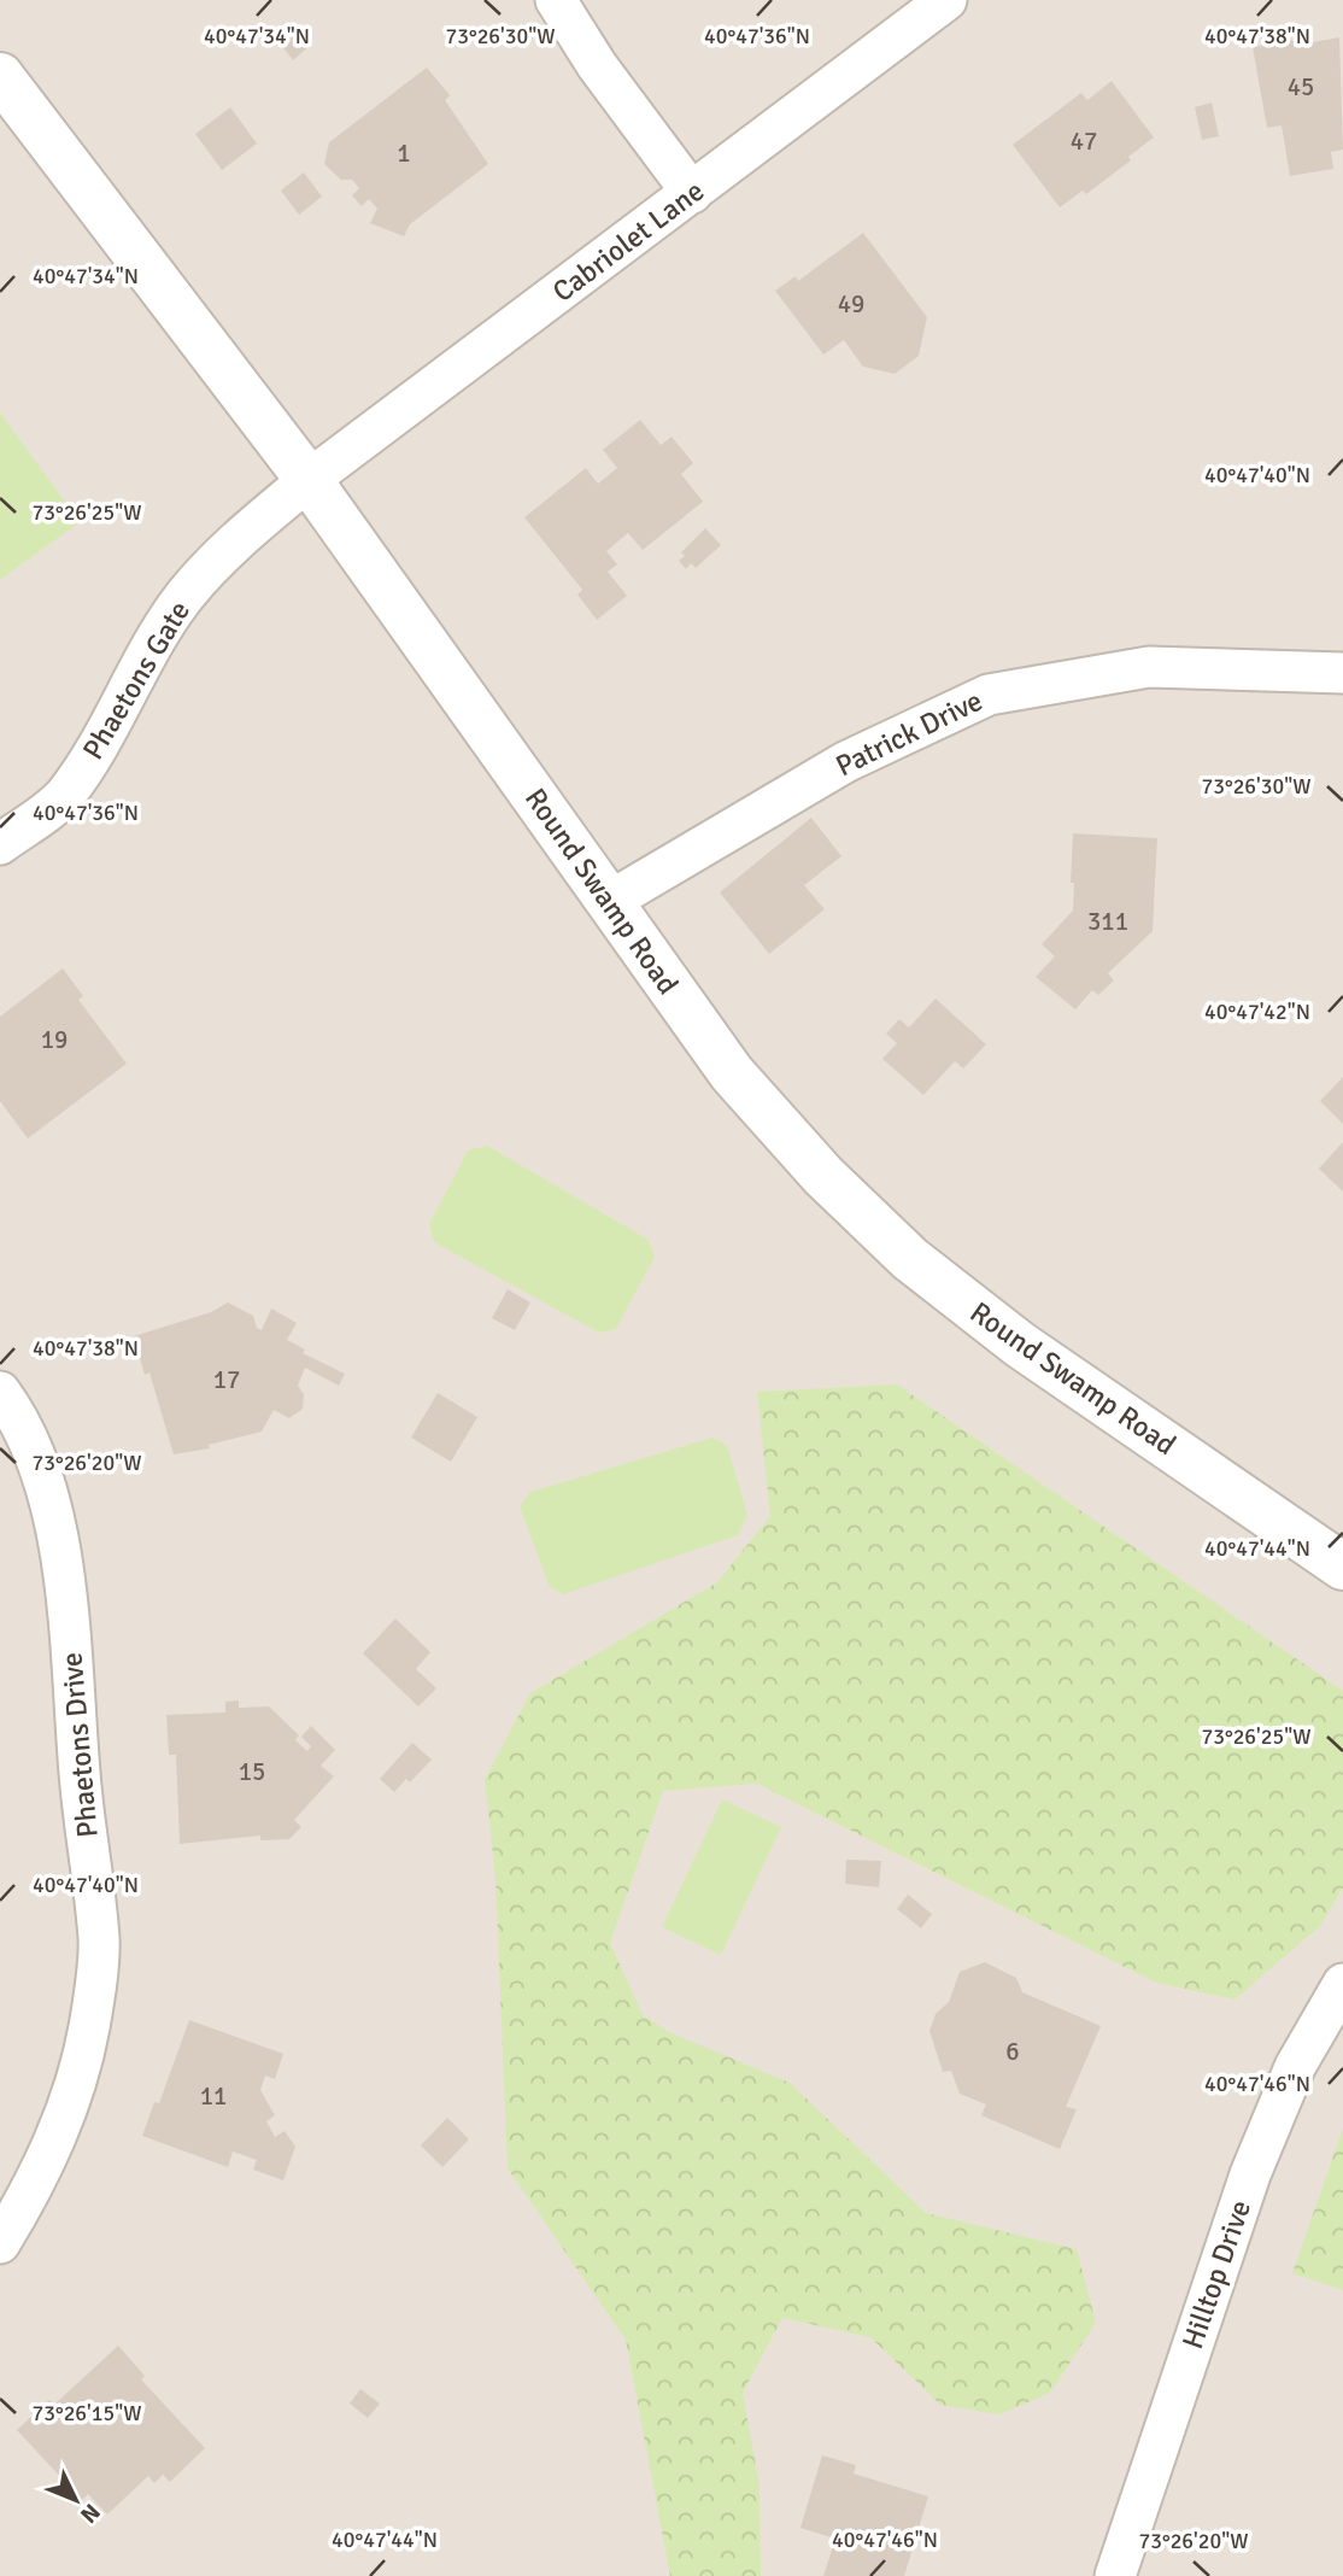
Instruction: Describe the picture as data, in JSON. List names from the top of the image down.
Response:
{
  "streets": {
    "street": [
      "Cabriolet Lane",
      "Phaetons Gate",
      "Patrick Drive",
      "Round Swamp Road",
      "Phaetons Drive",
      "Hilltop Drive"
    ]
  },
  "crossings": [
    ["Cabriolet Lane", "Phaetons Gate"],
    ["Cabriolet Lane", "Round Swamp Road"],
    ["Phaetons Gate", "Round Swamp Road"],
    ["Patrick Drive", "Round Swamp Road"]
  ],
  "house_numbers": [
    "45",
    "47",
    "1",
    "49",
    "311",
    "19",
    "17",
    "15",
    "6",
    "11"
  ],
  "north": "bottom right",
  "coordinates": [
    "73°26'30\"W",
    "40°47'34\"N",
    "40°47'36\"N",
    "40°47'38\"N",
    "40°47'40\"N",
    "73°26'25\"W",
    "40°47'42\"N",
    "73°26'20\"W",
    "40°47'44\"N",
    "40°47'46\"N",
    "73°26'15\"W"
  ]
}
